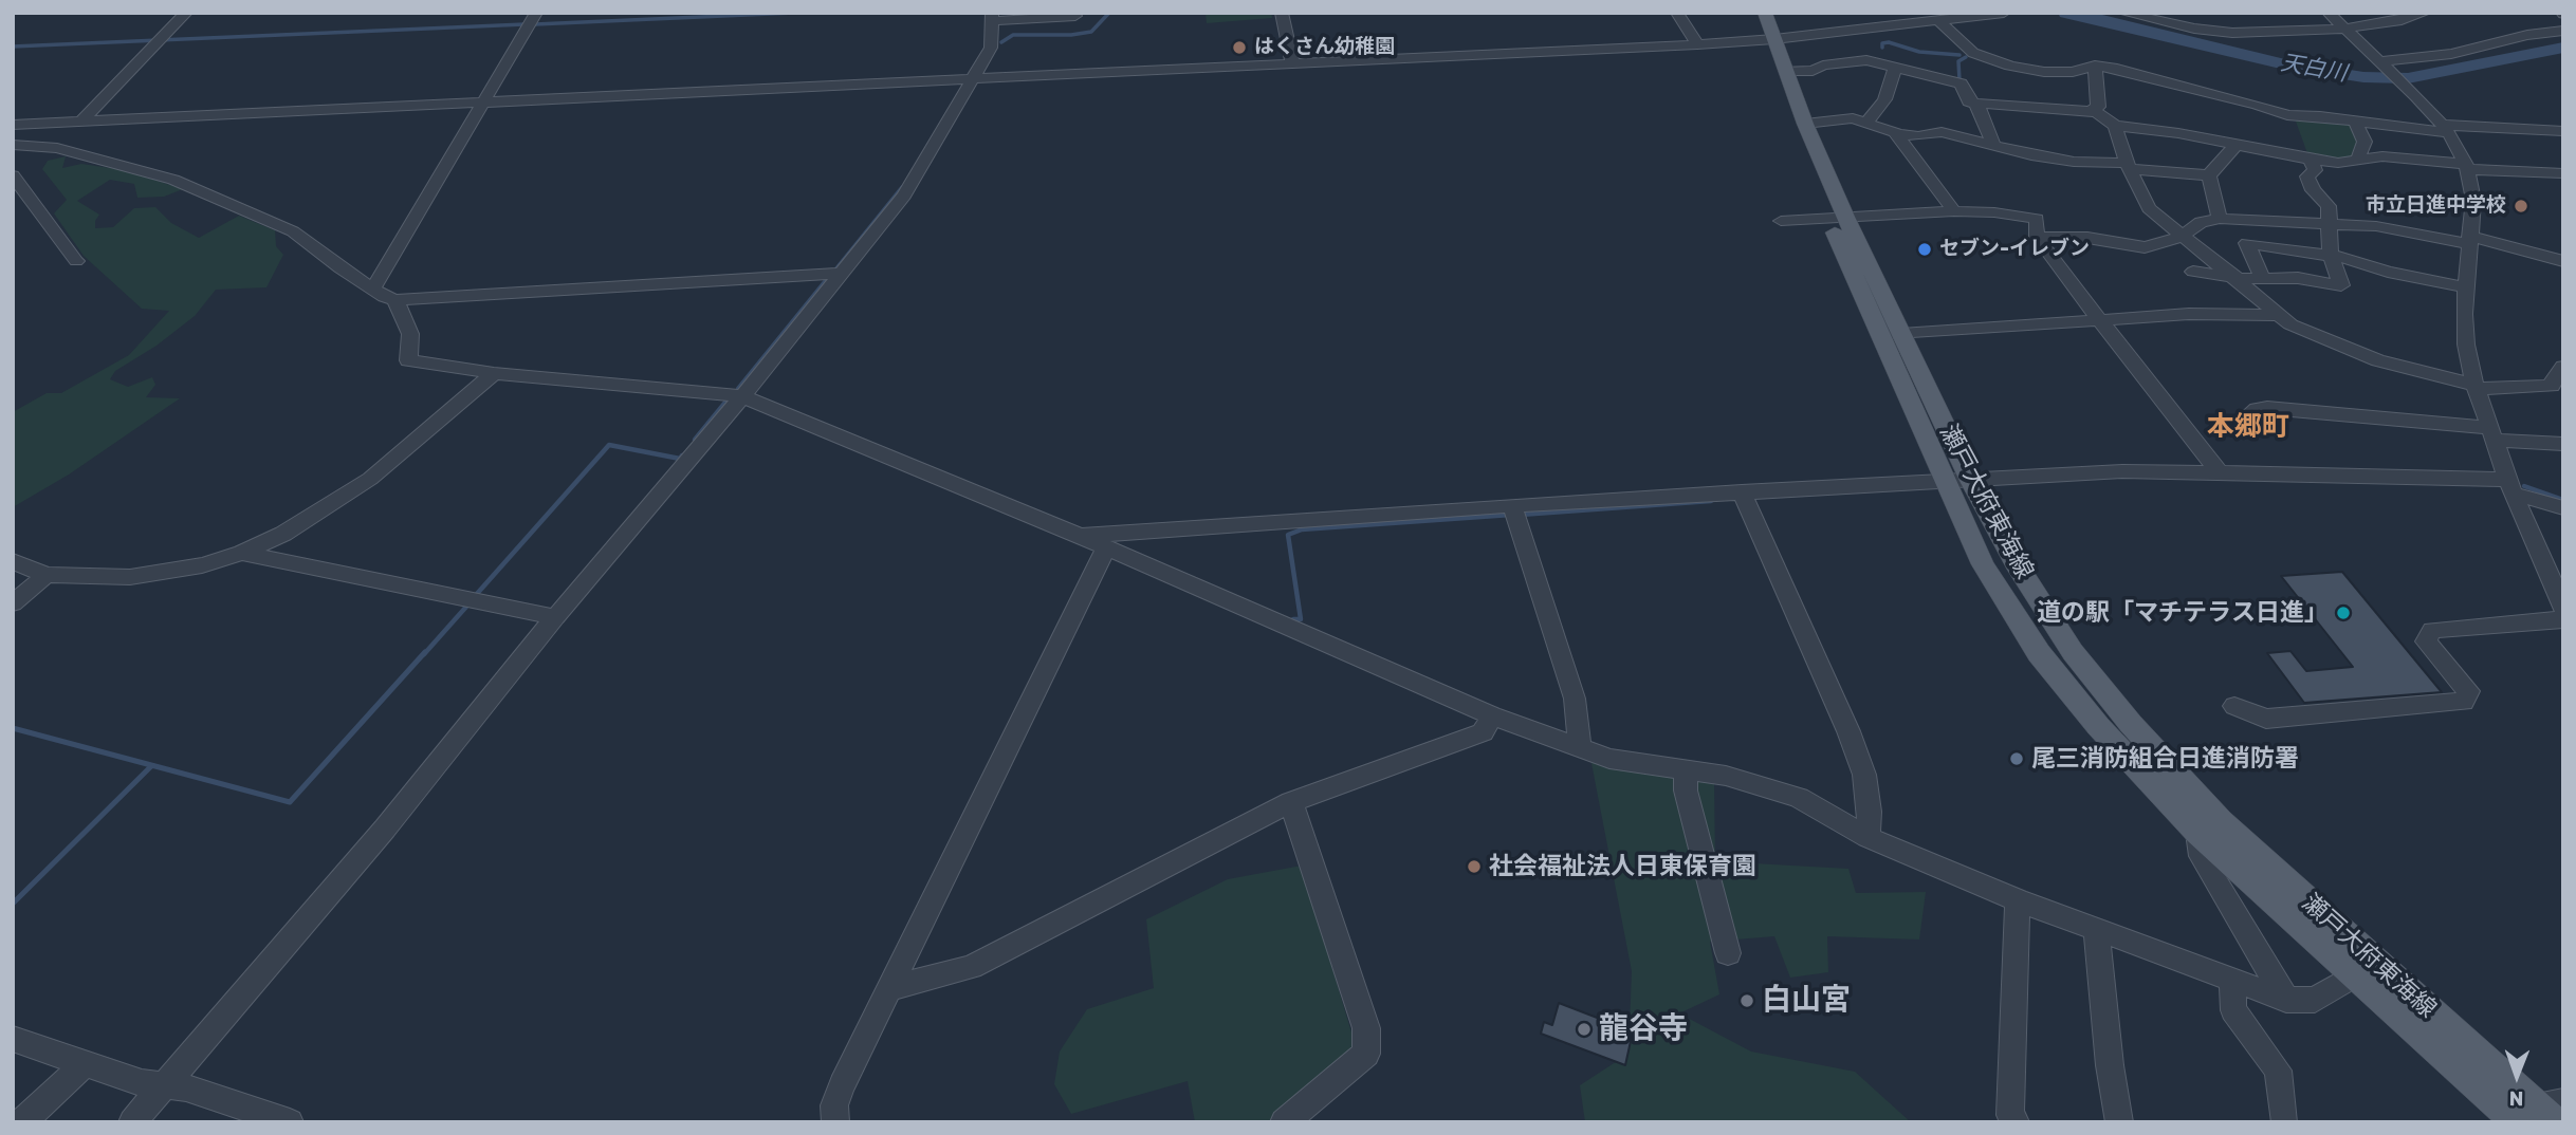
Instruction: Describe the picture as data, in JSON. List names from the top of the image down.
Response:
{
  "streets": {
    "main road": ["瀬戸大府東海線"]
  },
  "districts": ["本郷町"],
  "water": ["天白川"],
  "places": [
    "はくさん幼稚園",
    "市立日進中学校",
    "セブン-イレブン",
    "道の駅「マチテラス日進」",
    "尾三消防組合日進消防署",
    "社会福祉法人日東保育園",
    "白山宮",
    "龍谷寺"
  ],
  "north": "bottom"
}
